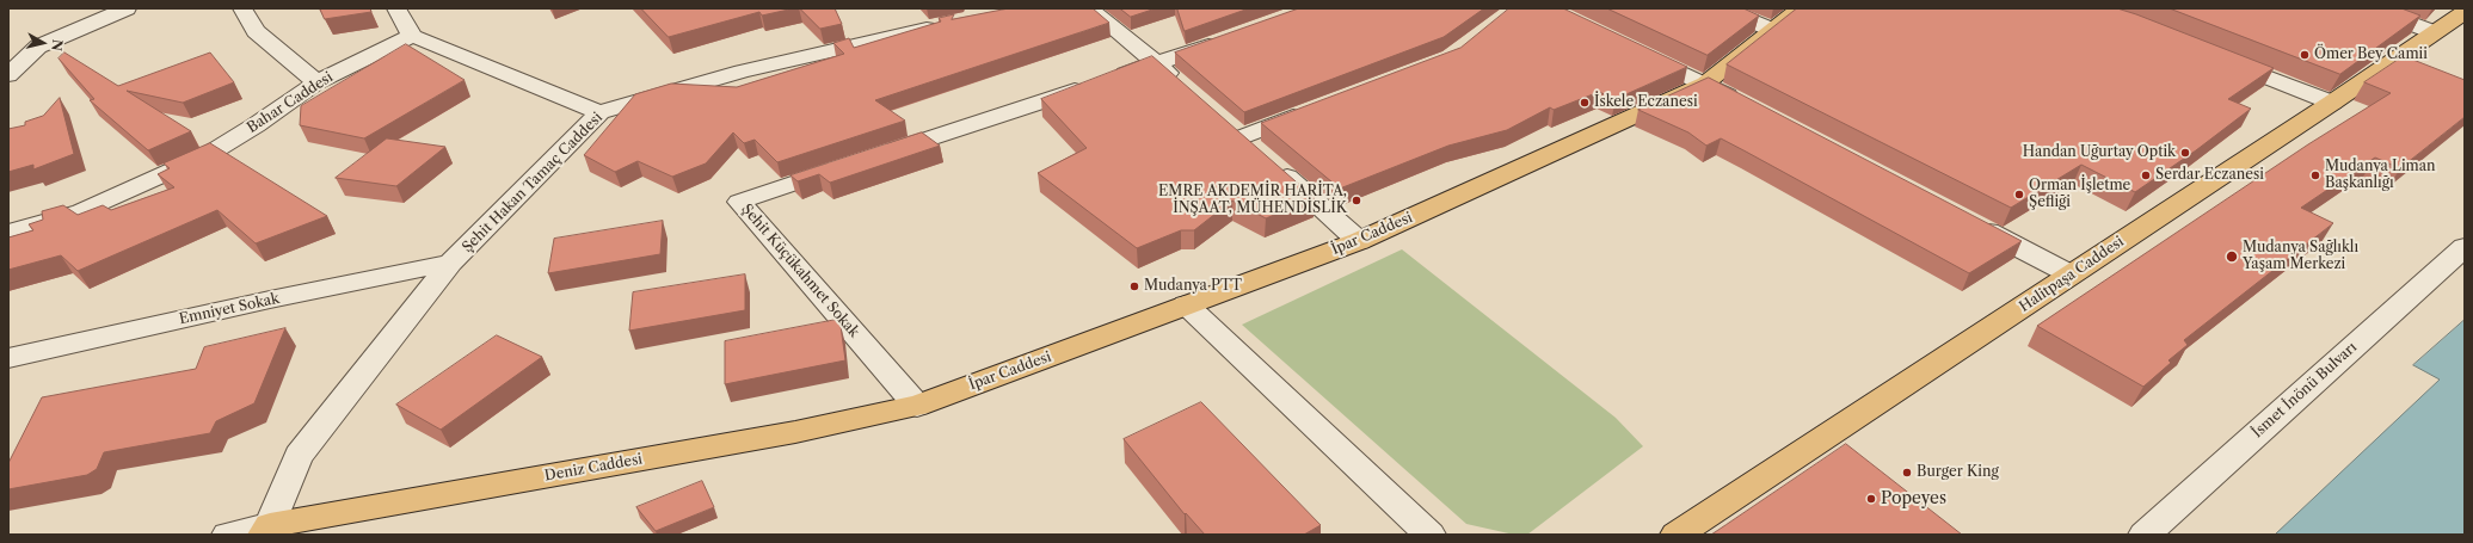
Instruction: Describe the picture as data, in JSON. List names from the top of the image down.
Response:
{
  "streets": {
    "main road": ["İpar Caddesi", "Halitpaşa Caddesi", "Deniz Caddesi"],
    "street": [
      "Bahar Caddesi",
      "Şehit Hakan Tamaç Caddesi",
      "Şehit Küçükahmet Sokak",
      "Emniyet Sokak",
      "İsmet İnönü Bulvarı"
    ]
  },
  "crossings": [
    ["Şehit Hakan Tamaç Caddesi", "Emniyet Sokak"],
    ["Şehit Hakan Tamaç Caddesi", "Deniz Caddesi"],
    ["İpar Caddesi", "Şehit Küçükahmet Sokak"],
    ["İpar Caddesi", "Deniz Caddesi"],
    ["Şehit Küçükahmet Sokak", "Deniz Caddesi"]
  ],
  "places": [
    "Ömer Bey Camii",
    "İskele Eczanesi",
    "Handan Uğurtay Optik",
    "Serdar Eczanesi",
    "Mudanya Liman Başkanlığı",
    "Orman İşletme Şefliği",
    "EMRE AKDEMİR HARİTA, İNŞAAT, MÜHENDİSLİK",
    "Mudanya Sağlıklı Yaşam Merkezi",
    "Mudanya PTT",
    "Burger King",
    "Popeyes"
  ],
  "north": "right"
}
